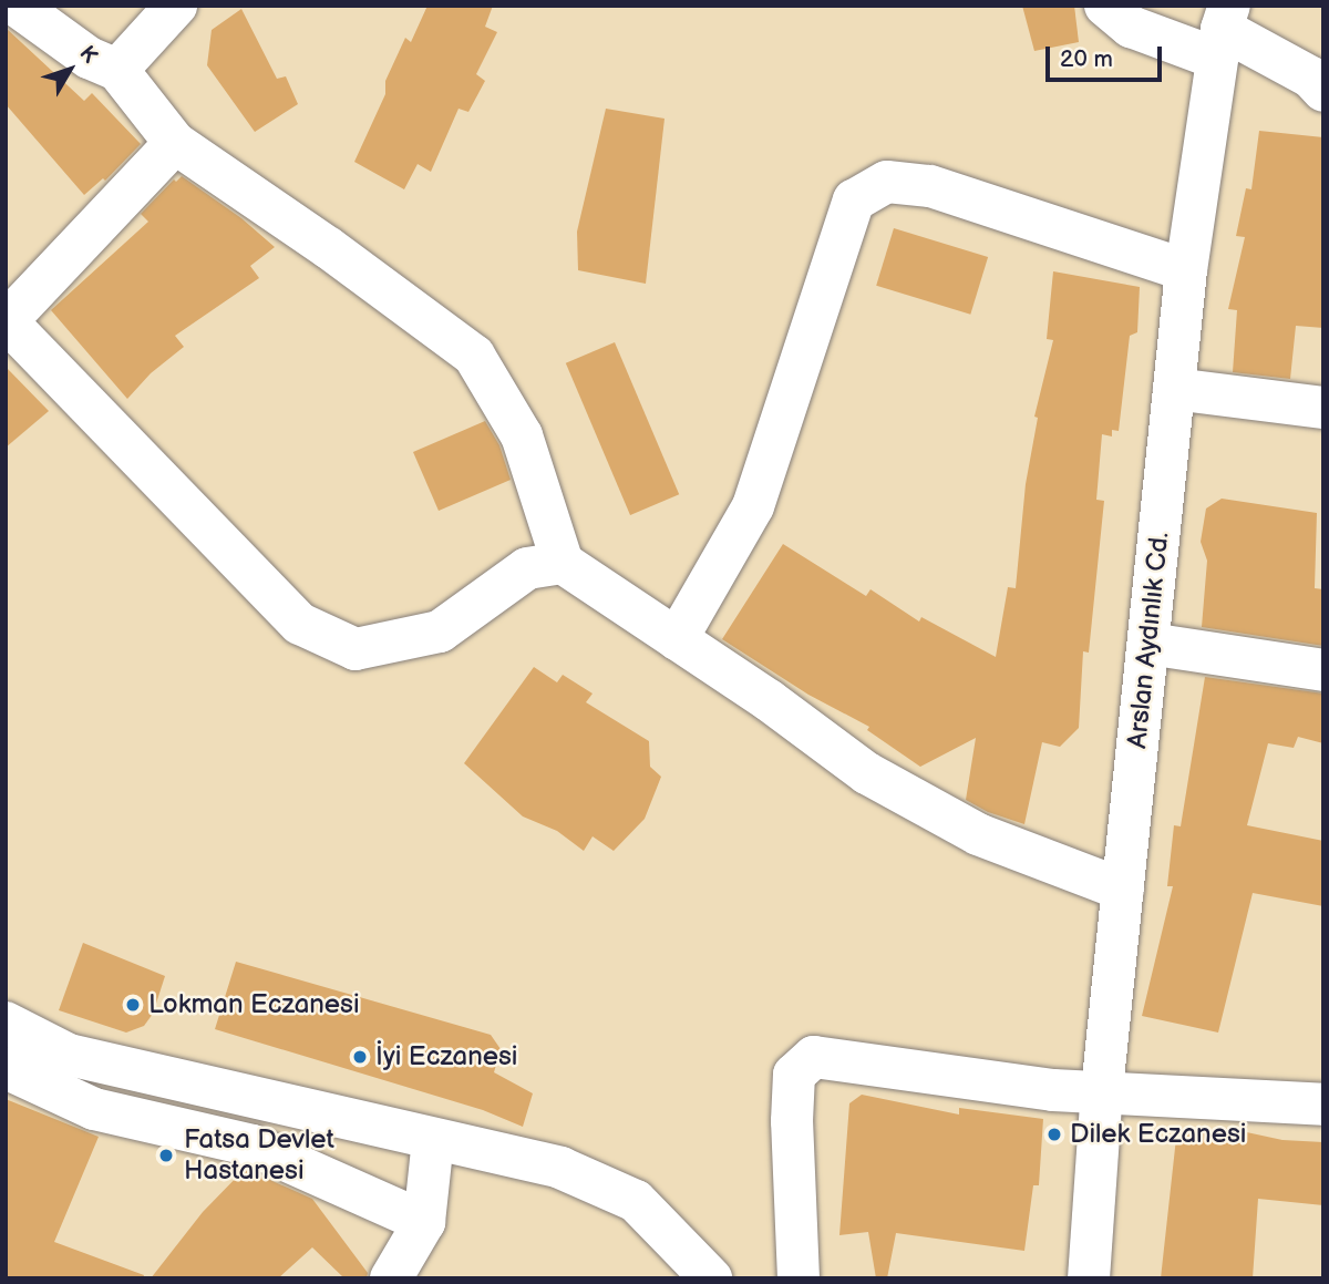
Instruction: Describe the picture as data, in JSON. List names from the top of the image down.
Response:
{
  "streets": {
    "street": ["Arslan Aydınlık Cd."]
  },
  "places": [
    "Lokman Eczanesi",
    "İyi Eczanesi",
    "Dilek Eczanesi",
    "Fatsa Devlet Hastanesi"
  ],
  "scale_bar": "20 m",
  "north": "top right"
}
